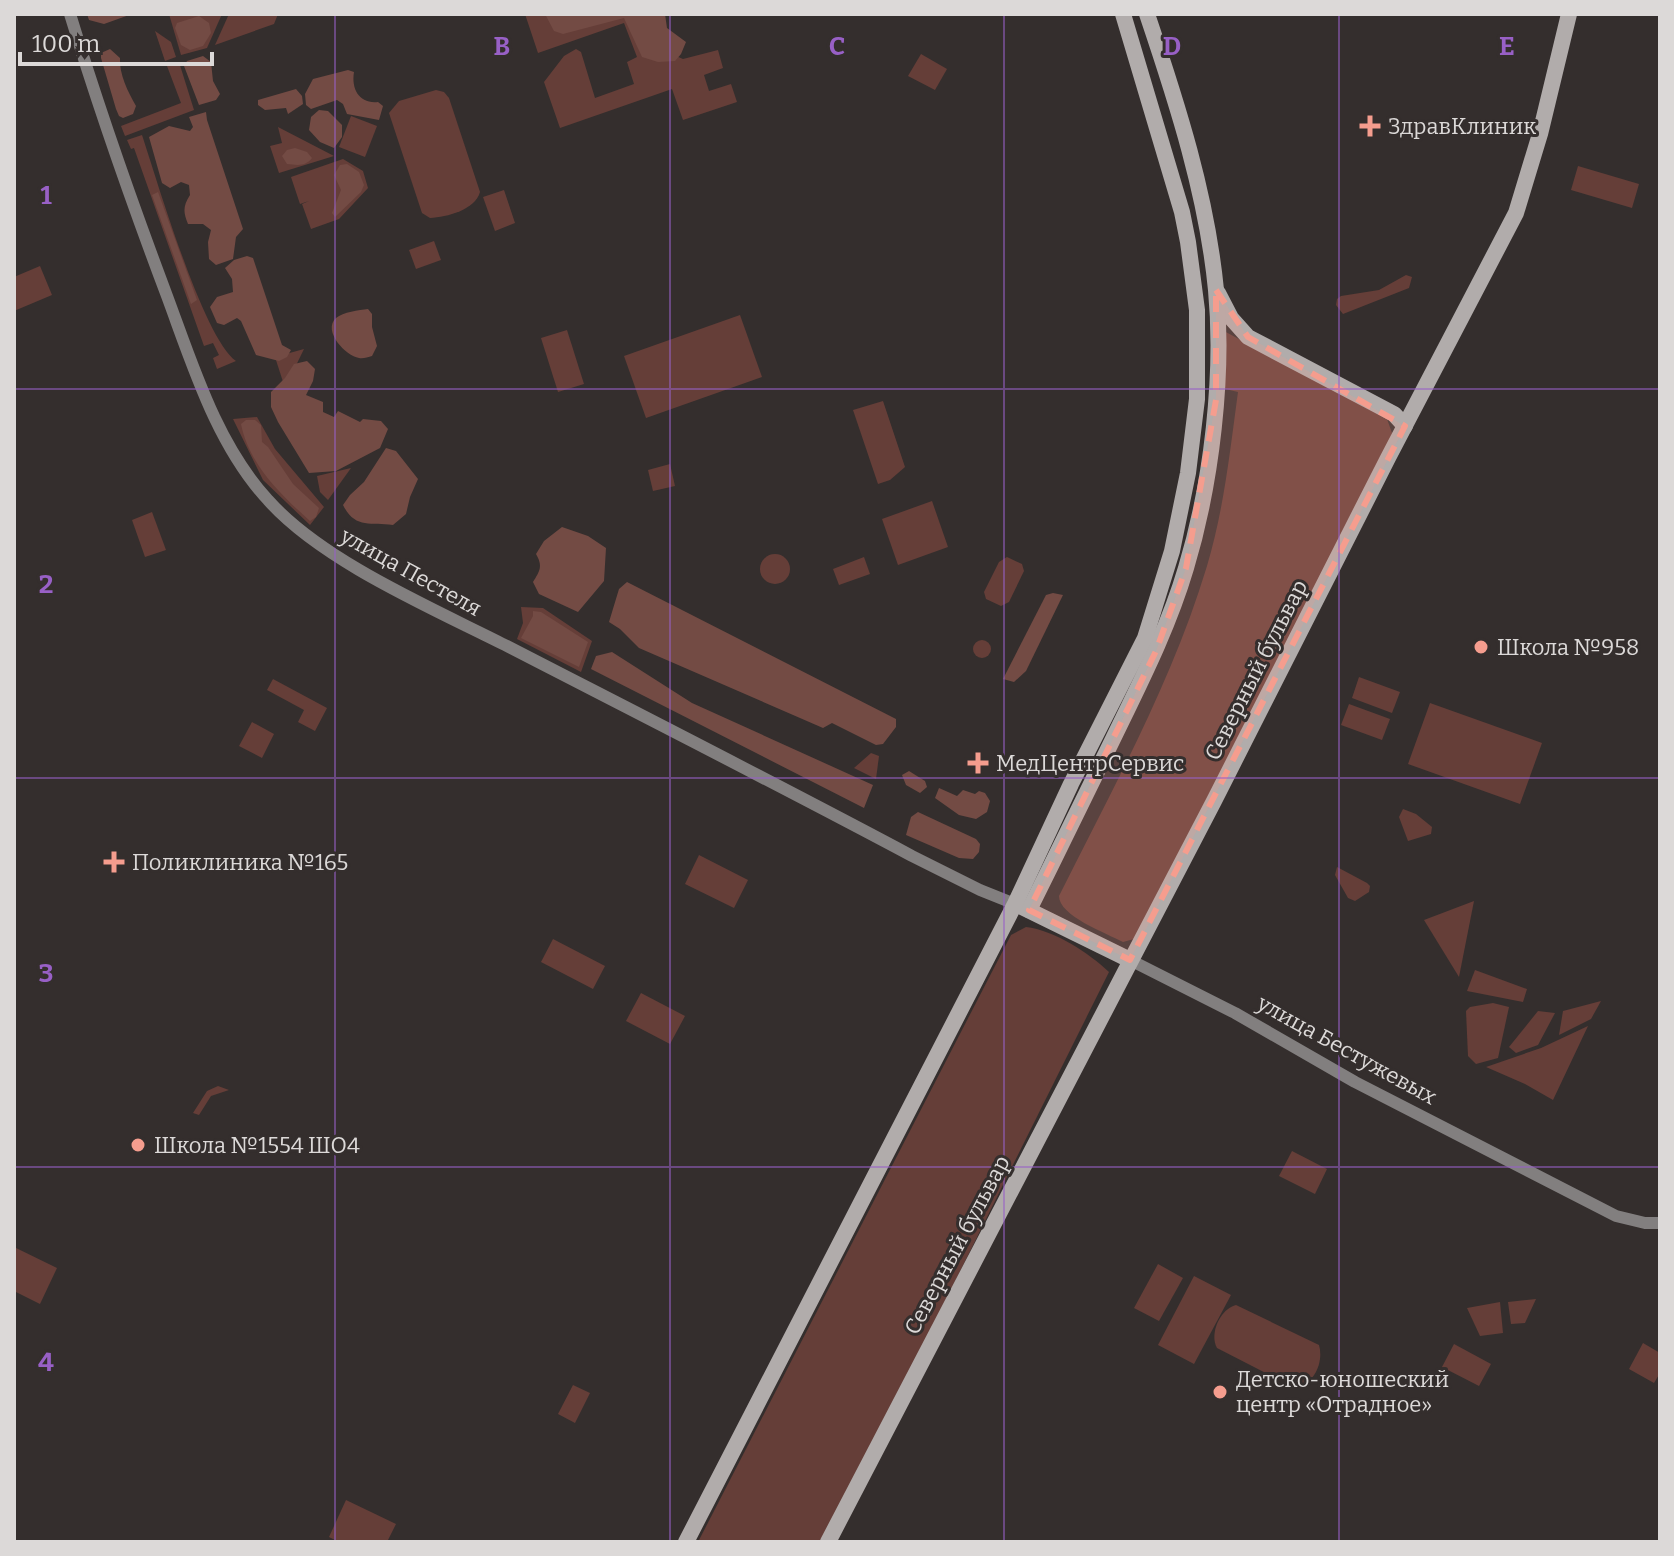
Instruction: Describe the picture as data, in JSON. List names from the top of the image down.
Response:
{
  "streets": {
    "main road": ["Северный бульвар", "улица Бестужевых"],
    "street": ["улица Пестеля"]
  },
  "crossings": [
    ["улица Пестеля", "улица Бестужевых"],
    ["Северный бульвар", "улица Бестужевых"]
  ],
  "places": {
    "health": ["ЗдравКлиник", "МедЦентрСервис", "Поликлиника №165"],
    "other": ["Школа №958", "Школа №1554 ШО4", "Детско-юношеский центр «Отрадное»"]
  },
  "scale_bar": "100 m",
  "grid": {
    "columns": [
      "B",
      "C",
      "D",
      "E"
    ],
    "rows": [
      "1",
      "2",
      "3",
      "4"
    ]
  }
}
